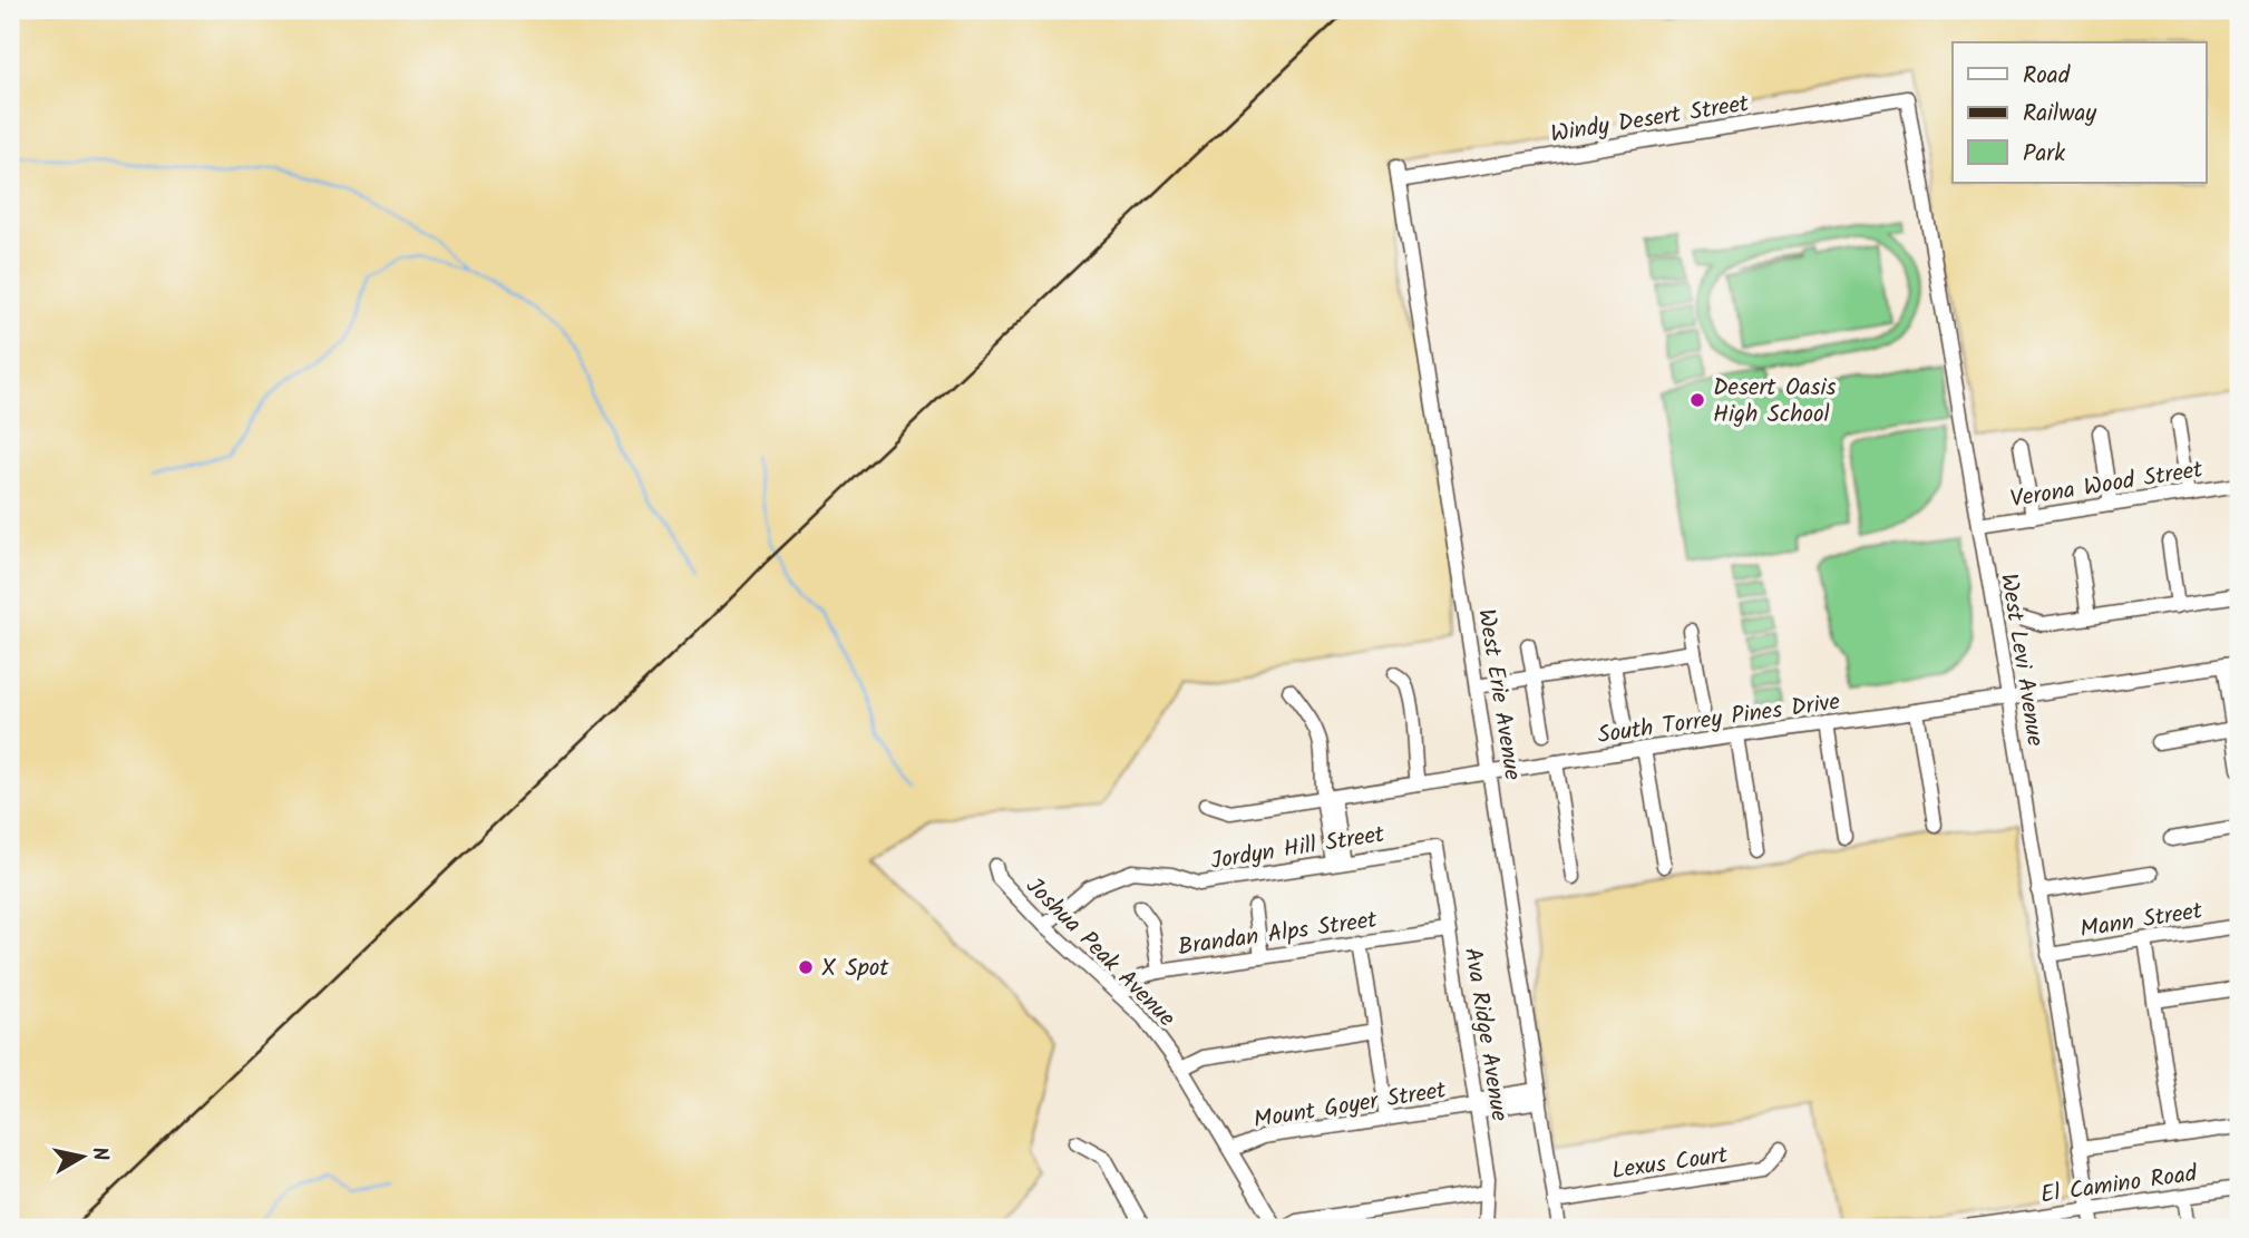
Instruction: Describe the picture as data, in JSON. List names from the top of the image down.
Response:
{
  "streets": {
    "street": [
      "Windy Desert Street",
      "Verona Wood Street",
      "West Levi Avenue",
      "West Erie Avenue",
      "South Torrey Pines Drive",
      "Jordyn Hill Street",
      "Mann Street",
      "Brandan Alps Street",
      "Joshua Peak Avenue",
      "Ava Ridge Avenue",
      "Mount Goyer Street",
      "Lexus Court",
      "El Camino Road"
    ]
  },
  "crossings": [
    ["Windy Desert Street", "West Levi Avenue"],
    ["Windy Desert Street", "West Erie Avenue"],
    ["Verona Wood Street", "West Levi Avenue"],
    ["West Levi Avenue", "South Torrey Pines Drive"],
    ["West Levi Avenue", "Mann Street"],
    ["West Levi Avenue", "El Camino Road"],
    ["West Erie Avenue", "South Torrey Pines Drive"],
    ["West Erie Avenue", "Mount Goyer Street"],
    ["West Erie Avenue", "Lexus Court"],
    ["Jordyn Hill Street", "Joshua Peak Avenue"],
    ["Jordyn Hill Street", "Ava Ridge Avenue"],
    ["Brandan Alps Street", "Joshua Peak Avenue"],
    ["Brandan Alps Street", "Ava Ridge Avenue"],
    ["Joshua Peak Avenue", "Mount Goyer Street"],
    ["Ava Ridge Avenue", "Mount Goyer Street"]
  ],
  "places": ["Desert Oasis High School", "X Spot"],
  "legend": ["Road", "Railway", "Park"],
  "north": "right"
}
